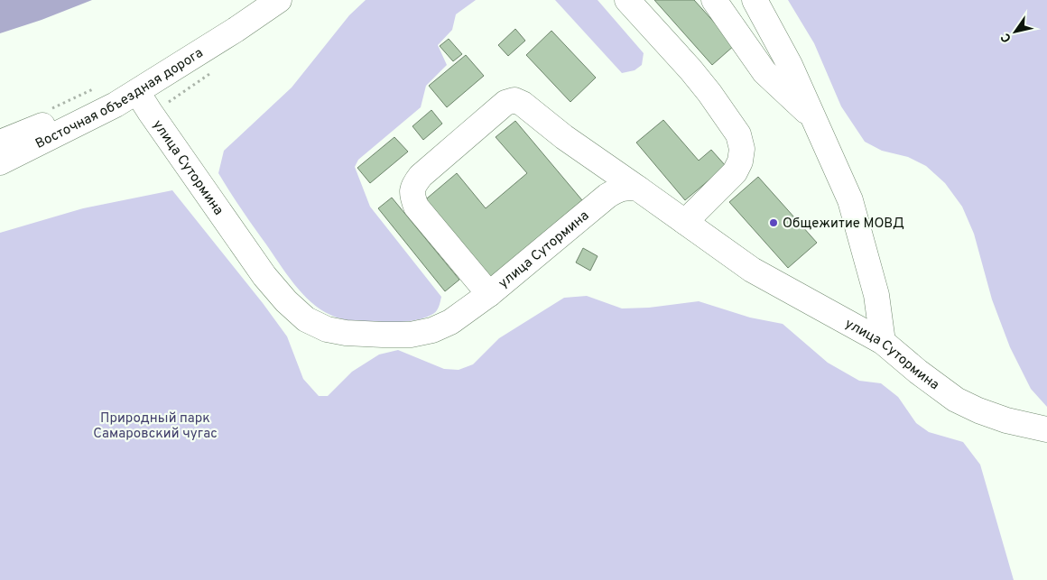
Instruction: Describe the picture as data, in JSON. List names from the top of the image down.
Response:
{
  "streets": {
    "street": ["Восточная объездная дорога", "улица Сутормина"]
  },
  "crossings": [
    ["Восточная объездная дорога", "улица Сутормина"]
  ],
  "parks": ["Природный парк Самаровский чугас"],
  "places": ["Общежитие МОВД"],
  "north": "bottom left"
}
